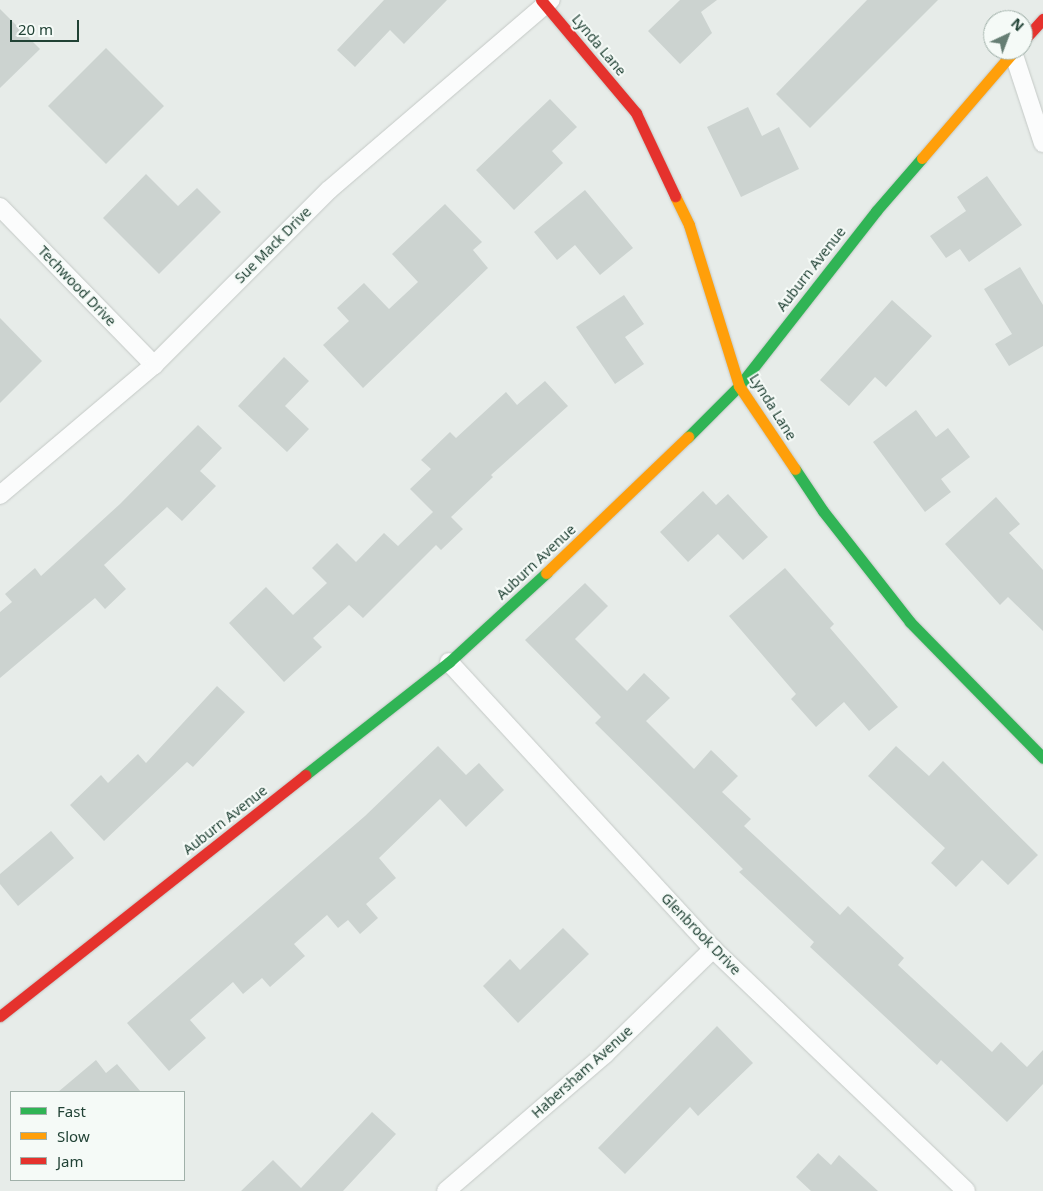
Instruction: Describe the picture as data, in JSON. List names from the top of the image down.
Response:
{
  "streets": {
    "street": [
      "Lynda Lane",
      "Sue Mack Drive",
      "Auburn Avenue",
      "Techwood Drive",
      "Glenbrook Drive",
      "Habersham Avenue"
    ]
  },
  "crossings": [
    ["Lynda Lane", "Sue Mack Drive"],
    ["Lynda Lane", "Auburn Avenue"],
    ["Sue Mack Drive", "Techwood Drive"],
    ["Auburn Avenue", "Glenbrook Drive"],
    ["Glenbrook Drive", "Habersham Avenue"]
  ],
  "legend": ["Fast", "Slow", "Jam"],
  "scale_bar": "20 m",
  "north": "top right"
}
